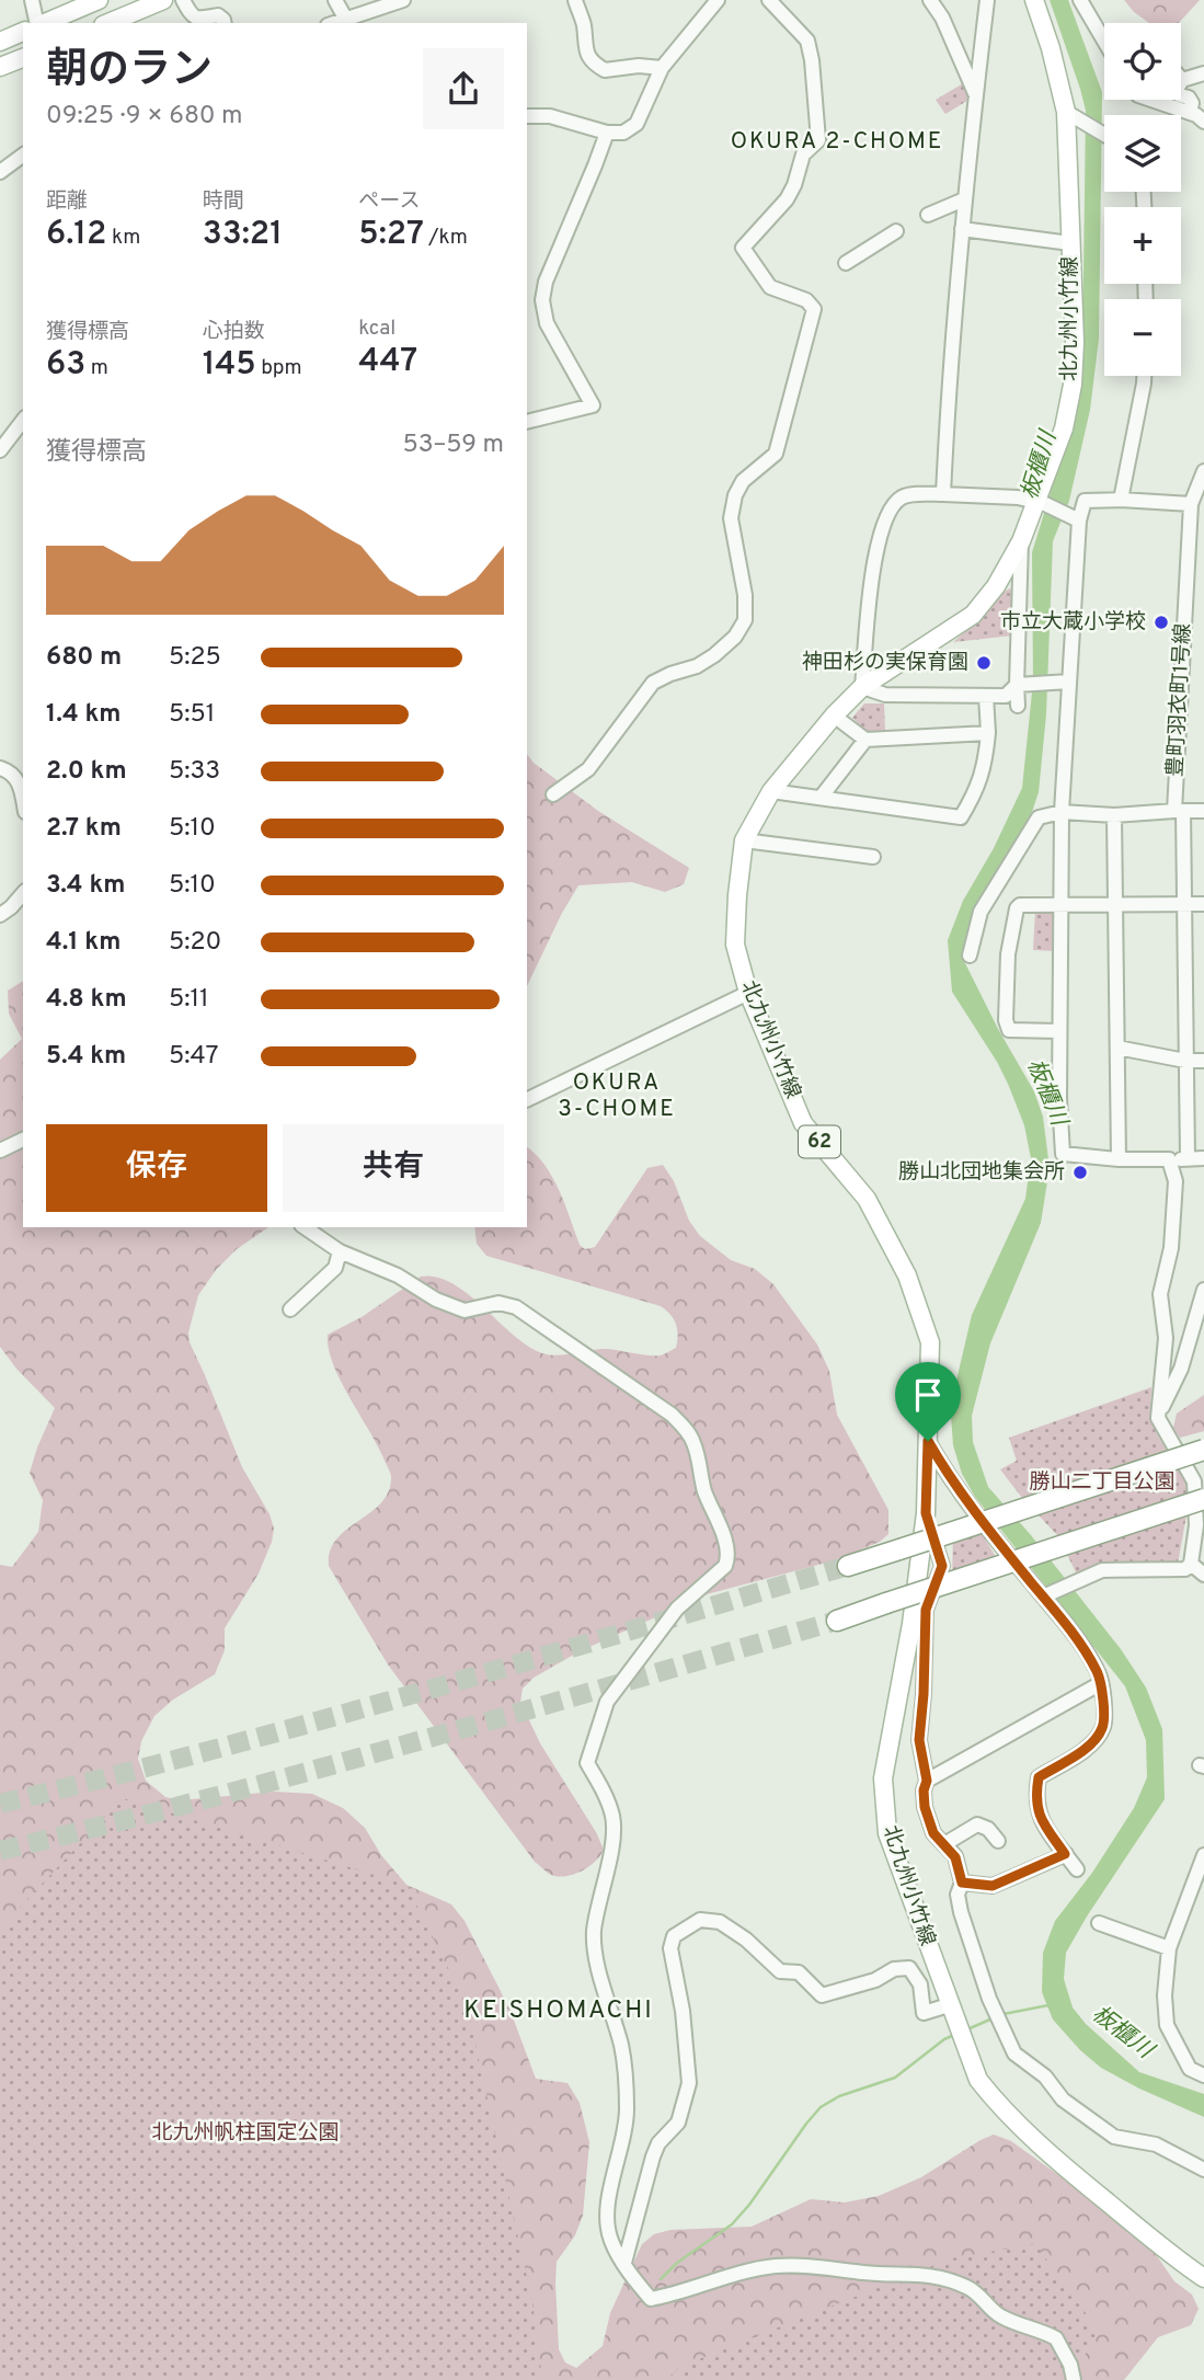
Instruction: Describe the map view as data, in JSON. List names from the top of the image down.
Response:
{
  "streets": {
    "main road": ["北九州小竹線", "62"],
    "street": ["豊町羽衣町1号線"]
  },
  "districts": ["OKURA 2-CHOME", "OKURA 3-CHOME", "KEISHOMACHI"],
  "water": ["板櫃川"],
  "parks": ["勝山二丁目公園", "北九州帆柱国定公園"],
  "places": ["市立大蔵小学校", "神田杉の実保育園", "勝山北団地集会所"],
  "page": {
    "map_buttons": ["+", "−"],
    "heading": ["朝のラン", "09:25 · 9 × 680 m"],
    "stats": [
      ["距離", "6.12 km"],
      ["時間", "33:21"],
      ["ペース", "5:27 /km"],
      ["獲得標高", "63 m"],
      ["心拍数", "145 bpm"],
      ["kcal", "447"]
    ],
    "chart": ["獲得標高", "53–59 m"],
    "list": [
      {
        "name": "680 m",
        "note": "5:25"
      },
      {
        "name": "1.4 km",
        "note": "5:51"
      },
      {
        "name": "2.0 km",
        "note": "5:33"
      },
      {
        "name": "2.7 km",
        "note": "5:10"
      },
      {
        "name": "3.4 km",
        "note": "5:10"
      },
      {
        "name": "4.1 km",
        "note": "5:20"
      },
      {
        "name": "4.8 km",
        "note": "5:11"
      },
      {
        "name": "5.4 km",
        "note": "5:47"
      }
    ],
    "buttons": ["保存", "共有"]
  }
}
